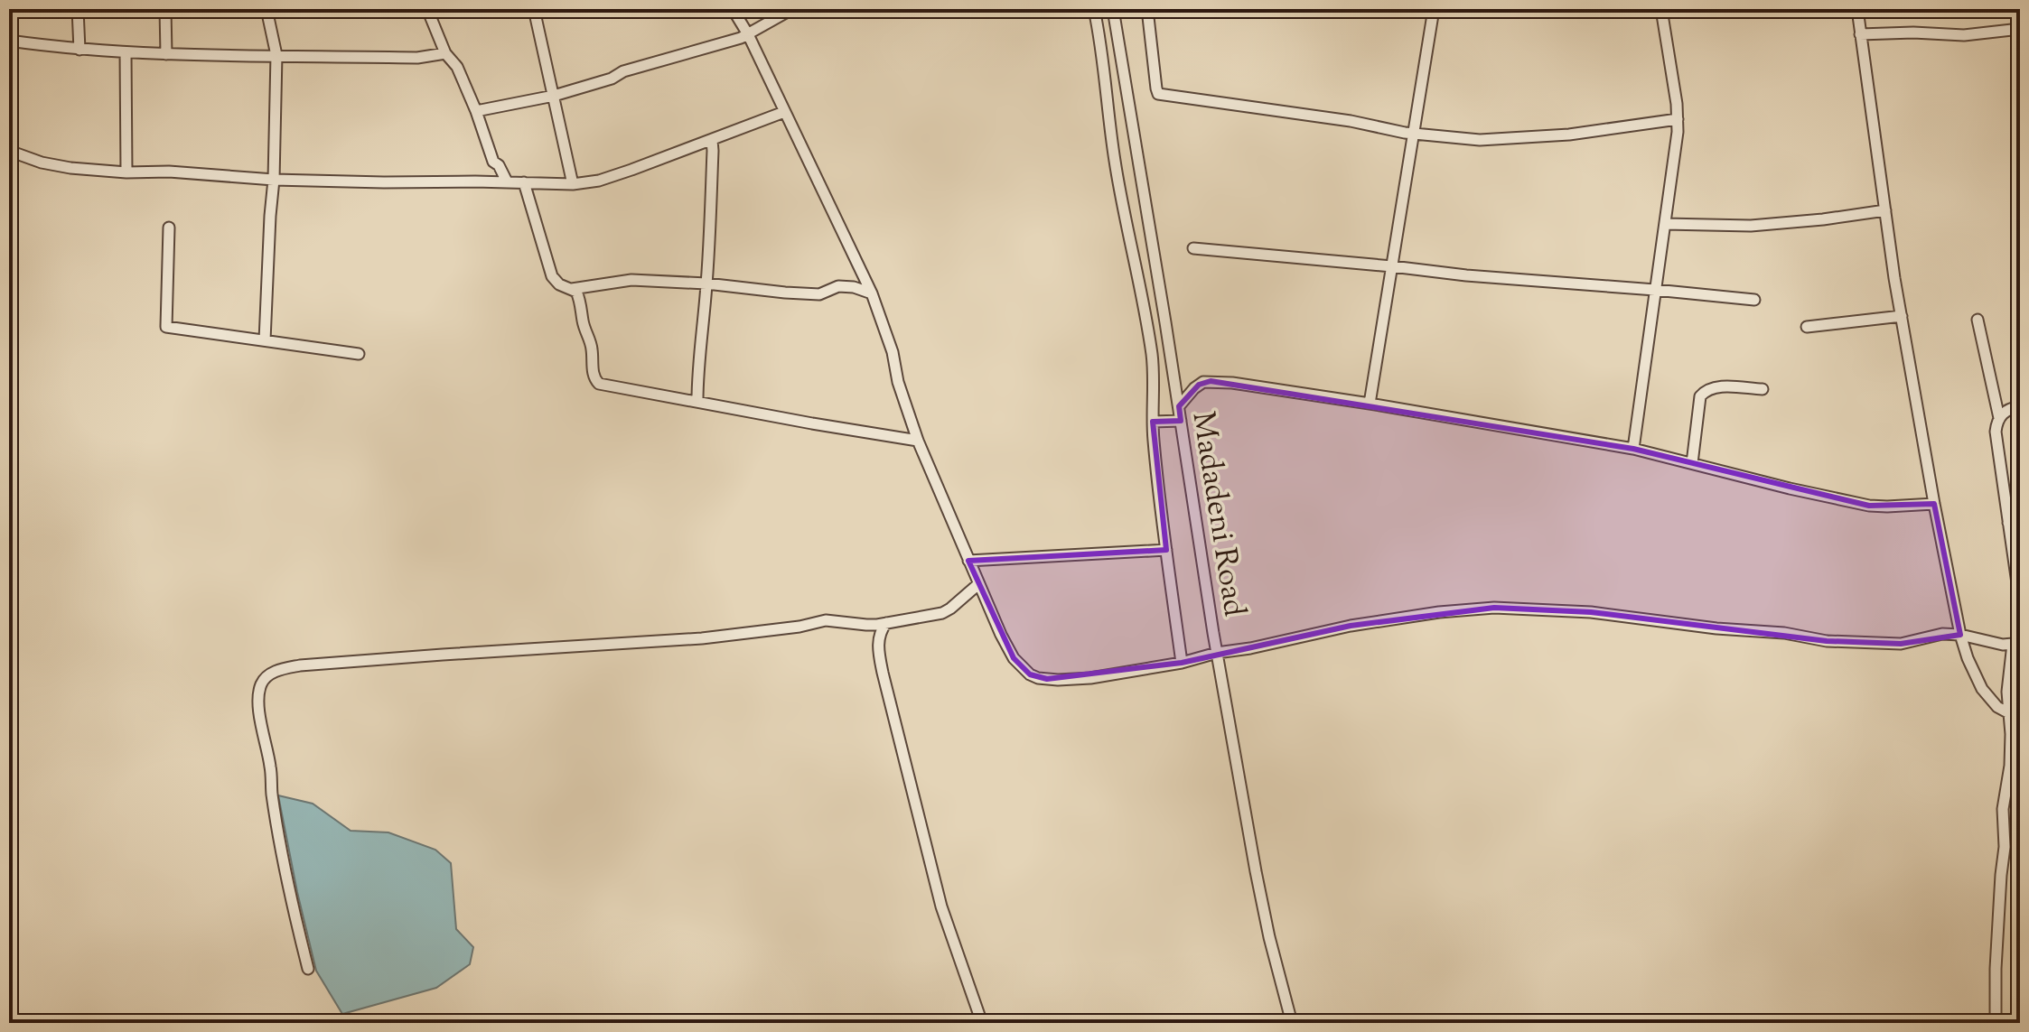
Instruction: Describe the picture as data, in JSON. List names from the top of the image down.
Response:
{
  "streets": {
    "street": ["Madadeni Road"]
  }
}
